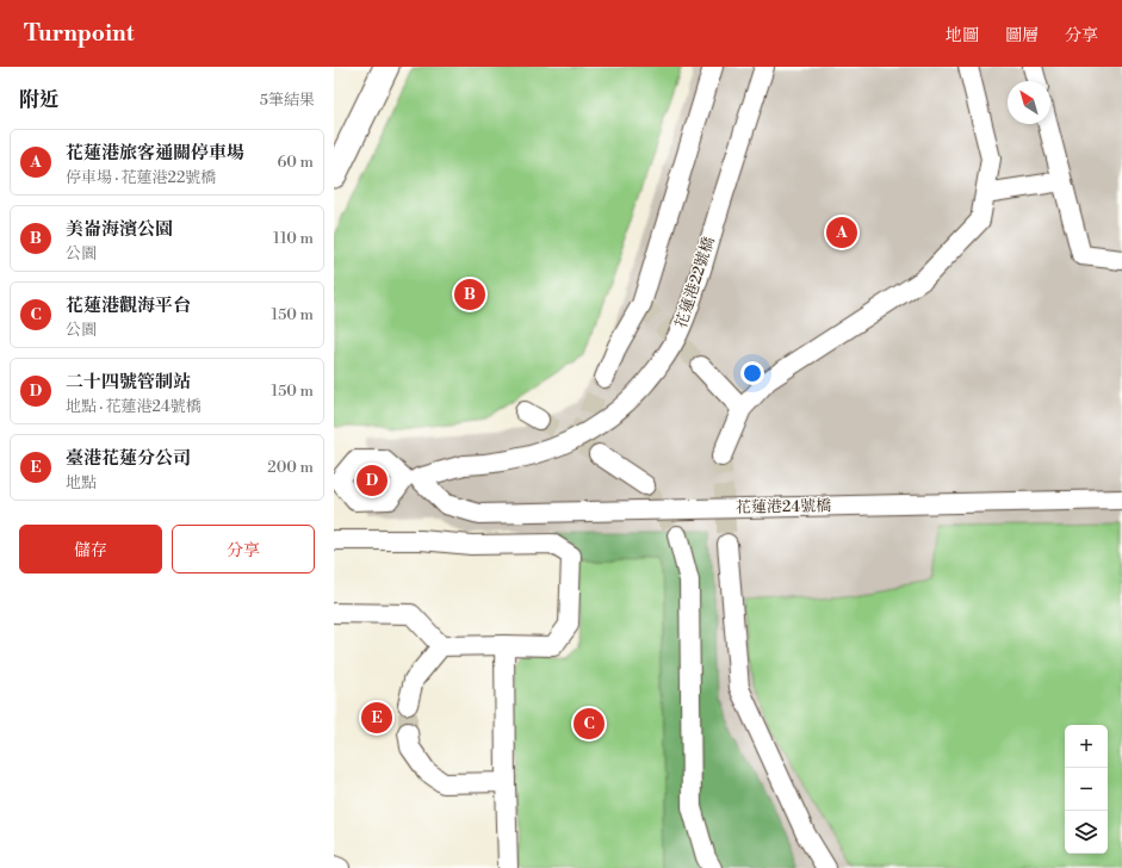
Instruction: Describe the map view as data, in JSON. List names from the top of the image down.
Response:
{
  "streets": {
    "street": ["花蓮港22號橋", "花蓮港24號橋"]
  },
  "crossings": [
    ["花蓮港22號橋", "花蓮港24號橋"]
  ],
  "north": "top left",
  "page": {
    "header": "Turnpoint",
    "nav": ["地圖", "圖層", "分享"],
    "heading": ["附近", "5筆結果"],
    "list": [
      {
        "mark": "A",
        "name": "花蓮港旅客通關停車場",
        "note": "停車場 · 花蓮港22號橋",
        "value": "60 m"
      },
      {
        "mark": "B",
        "name": "美崙海濱公園",
        "note": "公園",
        "value": "110 m"
      },
      {
        "mark": "C",
        "name": "花蓮港觀海平台",
        "note": "公園",
        "value": "150 m"
      },
      {
        "mark": "D",
        "name": "二十四號管制站",
        "note": "地點 · 花蓮港24號橋",
        "value": "150 m"
      },
      {
        "mark": "E",
        "name": "臺港花蓮分公司",
        "note": "地點",
        "value": "200 m"
      }
    ],
    "pins": [
      "A",
      "B",
      "D",
      "E",
      "C"
    ],
    "buttons": ["儲存", "分享"],
    "map_buttons": ["+", "−"]
  }
}
